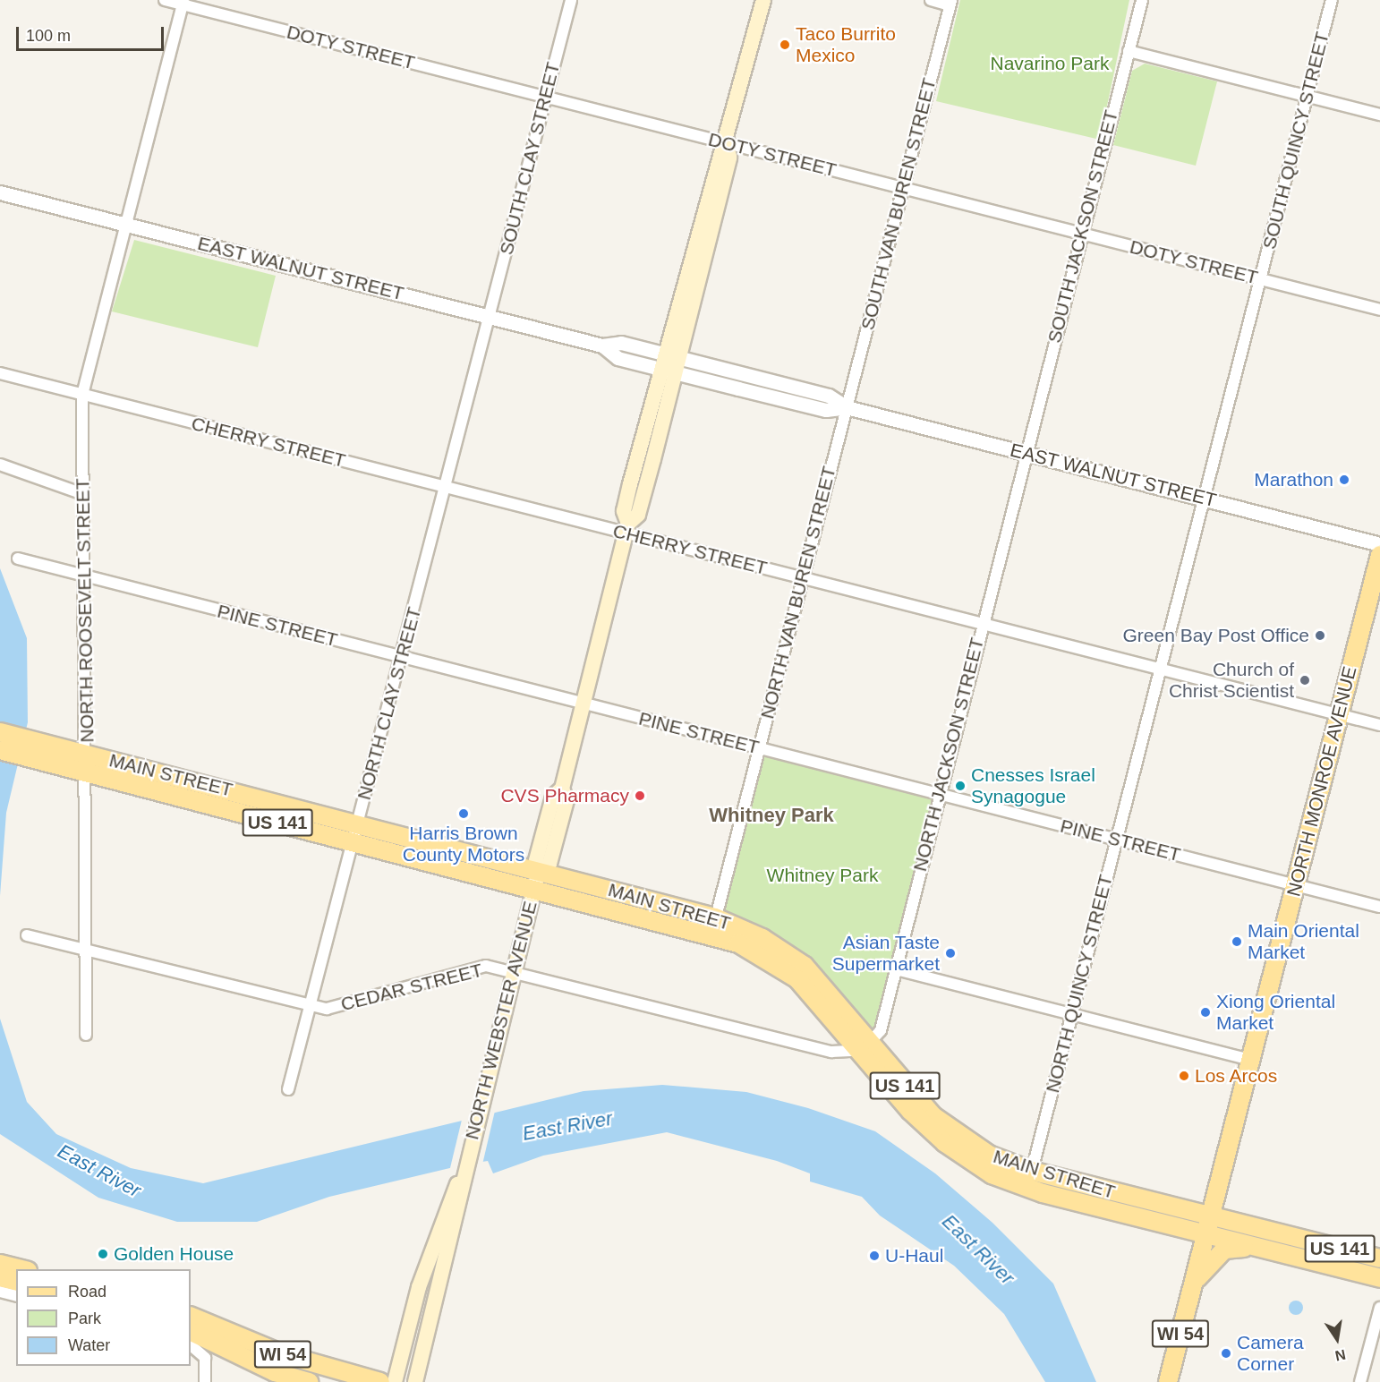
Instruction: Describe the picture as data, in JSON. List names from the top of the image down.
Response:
{
  "streets": {
    "main road": [
      "MAIN STREET",
      "NORTH MONROE AVENUE",
      "US 141",
      "NORTH WEBSTER AVENUE",
      "WI 54"
    ],
    "street": [
      "DOTY STREET",
      "SOUTH QUINCY STREET",
      "SOUTH CLAY STREET",
      "SOUTH VAN BUREN STREET",
      "SOUTH JACKSON STREET",
      "EAST WALNUT STREET",
      "CHERRY STREET",
      "NORTH VAN BUREN STREET",
      "NORTH ROOSEVELT STREET",
      "PINE STREET",
      "NORTH CLAY STREET",
      "NORTH JACKSON STREET",
      "NORTH QUINCY STREET",
      "CEDAR STREET"
    ]
  },
  "crossings": [
    ["DOTY STREET", "SOUTH QUINCY STREET"],
    ["DOTY STREET", "SOUTH CLAY STREET"],
    ["DOTY STREET", "SOUTH VAN BUREN STREET"],
    ["DOTY STREET", "SOUTH JACKSON STREET"],
    ["DOTY STREET", "NORTH ROOSEVELT STREET"],
    ["DOTY STREET", "NORTH WEBSTER AVENUE"],
    ["SOUTH QUINCY STREET", "EAST WALNUT STREET"],
    ["SOUTH QUINCY STREET", "NORTH QUINCY STREET"],
    ["SOUTH CLAY STREET", "EAST WALNUT STREET"],
    ["SOUTH CLAY STREET", "NORTH CLAY STREET"],
    ["SOUTH VAN BUREN STREET", "EAST WALNUT STREET"],
    ["SOUTH VAN BUREN STREET", "NORTH VAN BUREN STREET"],
    ["SOUTH JACKSON STREET", "EAST WALNUT STREET"],
    ["SOUTH JACKSON STREET", "NORTH JACKSON STREET"],
    ["EAST WALNUT STREET", "NORTH VAN BUREN STREET"],
    ["EAST WALNUT STREET", "NORTH ROOSEVELT STREET"],
    ["EAST WALNUT STREET", "NORTH CLAY STREET"],
    ["EAST WALNUT STREET", "NORTH JACKSON STREET"],
    ["EAST WALNUT STREET", "NORTH QUINCY STREET"],
    ["EAST WALNUT STREET", "NORTH WEBSTER AVENUE"],
    ["CHERRY STREET", "NORTH VAN BUREN STREET"],
    ["CHERRY STREET", "NORTH ROOSEVELT STREET"],
    ["CHERRY STREET", "NORTH CLAY STREET"],
    ["CHERRY STREET", "NORTH JACKSON STREET"],
    ["CHERRY STREET", "NORTH MONROE AVENUE"],
    ["CHERRY STREET", "NORTH QUINCY STREET"],
    ["CHERRY STREET", "NORTH WEBSTER AVENUE"],
    ["NORTH VAN BUREN STREET", "PINE STREET"],
    ["NORTH VAN BUREN STREET", "MAIN STREET"],
    ["NORTH ROOSEVELT STREET", "PINE STREET"],
    ["NORTH ROOSEVELT STREET", "MAIN STREET"],
    ["NORTH ROOSEVELT STREET", "CEDAR STREET"],
    ["PINE STREET", "NORTH CLAY STREET"],
    ["PINE STREET", "NORTH JACKSON STREET"],
    ["PINE STREET", "NORTH MONROE AVENUE"],
    ["PINE STREET", "NORTH QUINCY STREET"],
    ["PINE STREET", "NORTH WEBSTER AVENUE"],
    ["NORTH CLAY STREET", "MAIN STREET"],
    ["NORTH CLAY STREET", "CEDAR STREET"],
    ["NORTH JACKSON STREET", "MAIN STREET"],
    ["NORTH JACKSON STREET", "CEDAR STREET"],
    ["MAIN STREET", "NORTH MONROE AVENUE"],
    ["MAIN STREET", "NORTH QUINCY STREET"],
    ["MAIN STREET", "CEDAR STREET"],
    ["MAIN STREET", "NORTH WEBSTER AVENUE"],
    ["CEDAR STREET", "NORTH WEBSTER AVENUE"]
  ],
  "districts": ["Whitney Park"],
  "water": ["East River"],
  "parks": ["Navarino Park", "Whitney Park"],
  "places": [
    "Taco Burrito Mexico",
    "Marathon",
    "Green Bay Post Office",
    "Church of Christ Scientist",
    "Cnesses Israel Synagogue",
    "CVS Pharmacy",
    "Harris Brown County Motors",
    "Main Oriental Market",
    "Asian Taste Supermarket",
    "Xiong Oriental Market",
    "Los Arcos",
    "Golden House",
    "U-Haul",
    "Camera Corner"
  ],
  "legend": ["Road", "Park", "Water"],
  "scale_bar": "100 m",
  "north": "bottom"
}
